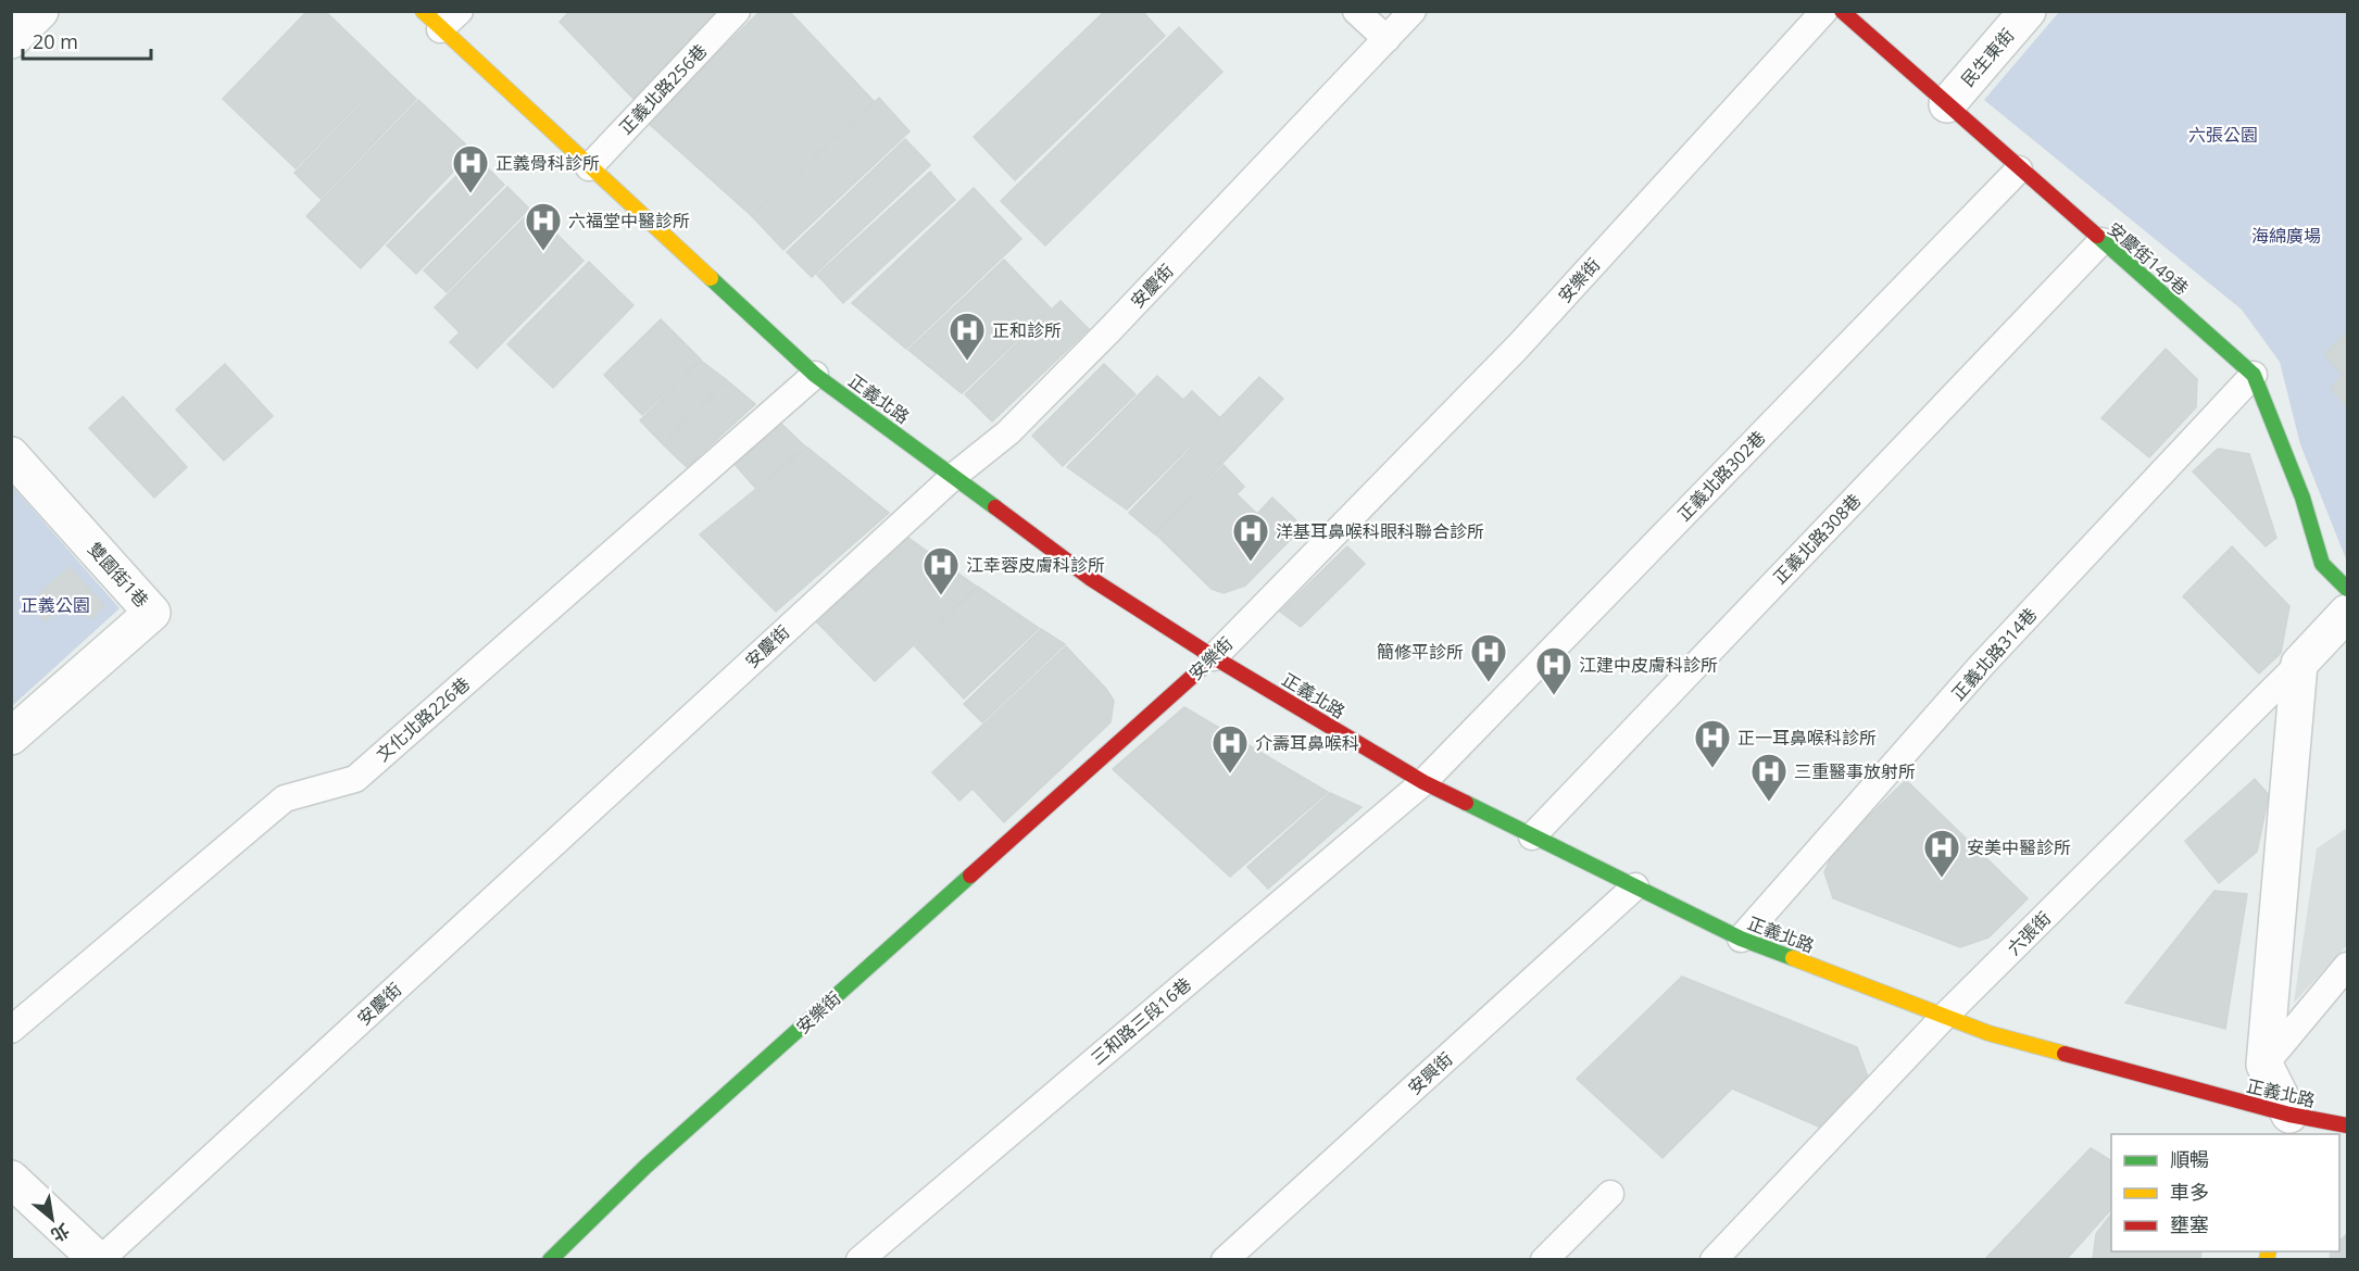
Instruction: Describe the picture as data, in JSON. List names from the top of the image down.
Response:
{
  "streets": {
    "street": [
      "民生東街",
      "安慶街149巷",
      "安樂街",
      "正義北路",
      "雙園街1巷",
      "六張街"
    ],
    "lane": [
      "正義北路256巷",
      "安慶街",
      "正義北路302巷",
      "正義北路308巷",
      "正義北路314巷",
      "文化北路226巷",
      "三和路三段16巷",
      "安興街"
    ]
  },
  "crossings": [
    ["民生東街", "安慶街149巷"],
    ["正義北路256巷", "正義北路"],
    ["安慶街149巷", "正義北路302巷"],
    ["安慶街149巷", "正義北路308巷"],
    ["安慶街149巷", "正義北路314巷"],
    ["安樂街", "正義北路"],
    ["安慶街", "正義北路"],
    ["正義北路", "正義北路302巷"],
    ["正義北路", "正義北路308巷"],
    ["正義北路", "正義北路314巷"],
    ["正義北路", "文化北路226巷"],
    ["正義北路", "六張街"],
    ["正義北路", "三和路三段16巷"],
    ["正義北路", "安興街"],
    ["正義北路302巷", "三和路三段16巷"]
  ],
  "parks": ["六張公園", "海綿廣場", "正義公園"],
  "places": {
    "hospital": [
      "正義骨科診所",
      "六福堂中醫診所",
      "正和診所",
      "洋基耳鼻喉科眼科聯合診所",
      "江幸蓉皮膚科診所",
      "簡修平診所",
      "江建中皮膚科診所",
      "正一耳鼻喉科診所",
      "介壽耳鼻喉科",
      "三重醫事放射所",
      "安美中醫診所"
    ]
  },
  "legend": ["順暢", "車多", "壅塞"],
  "scale_bar": "20 m",
  "north": "bottom right"
}
